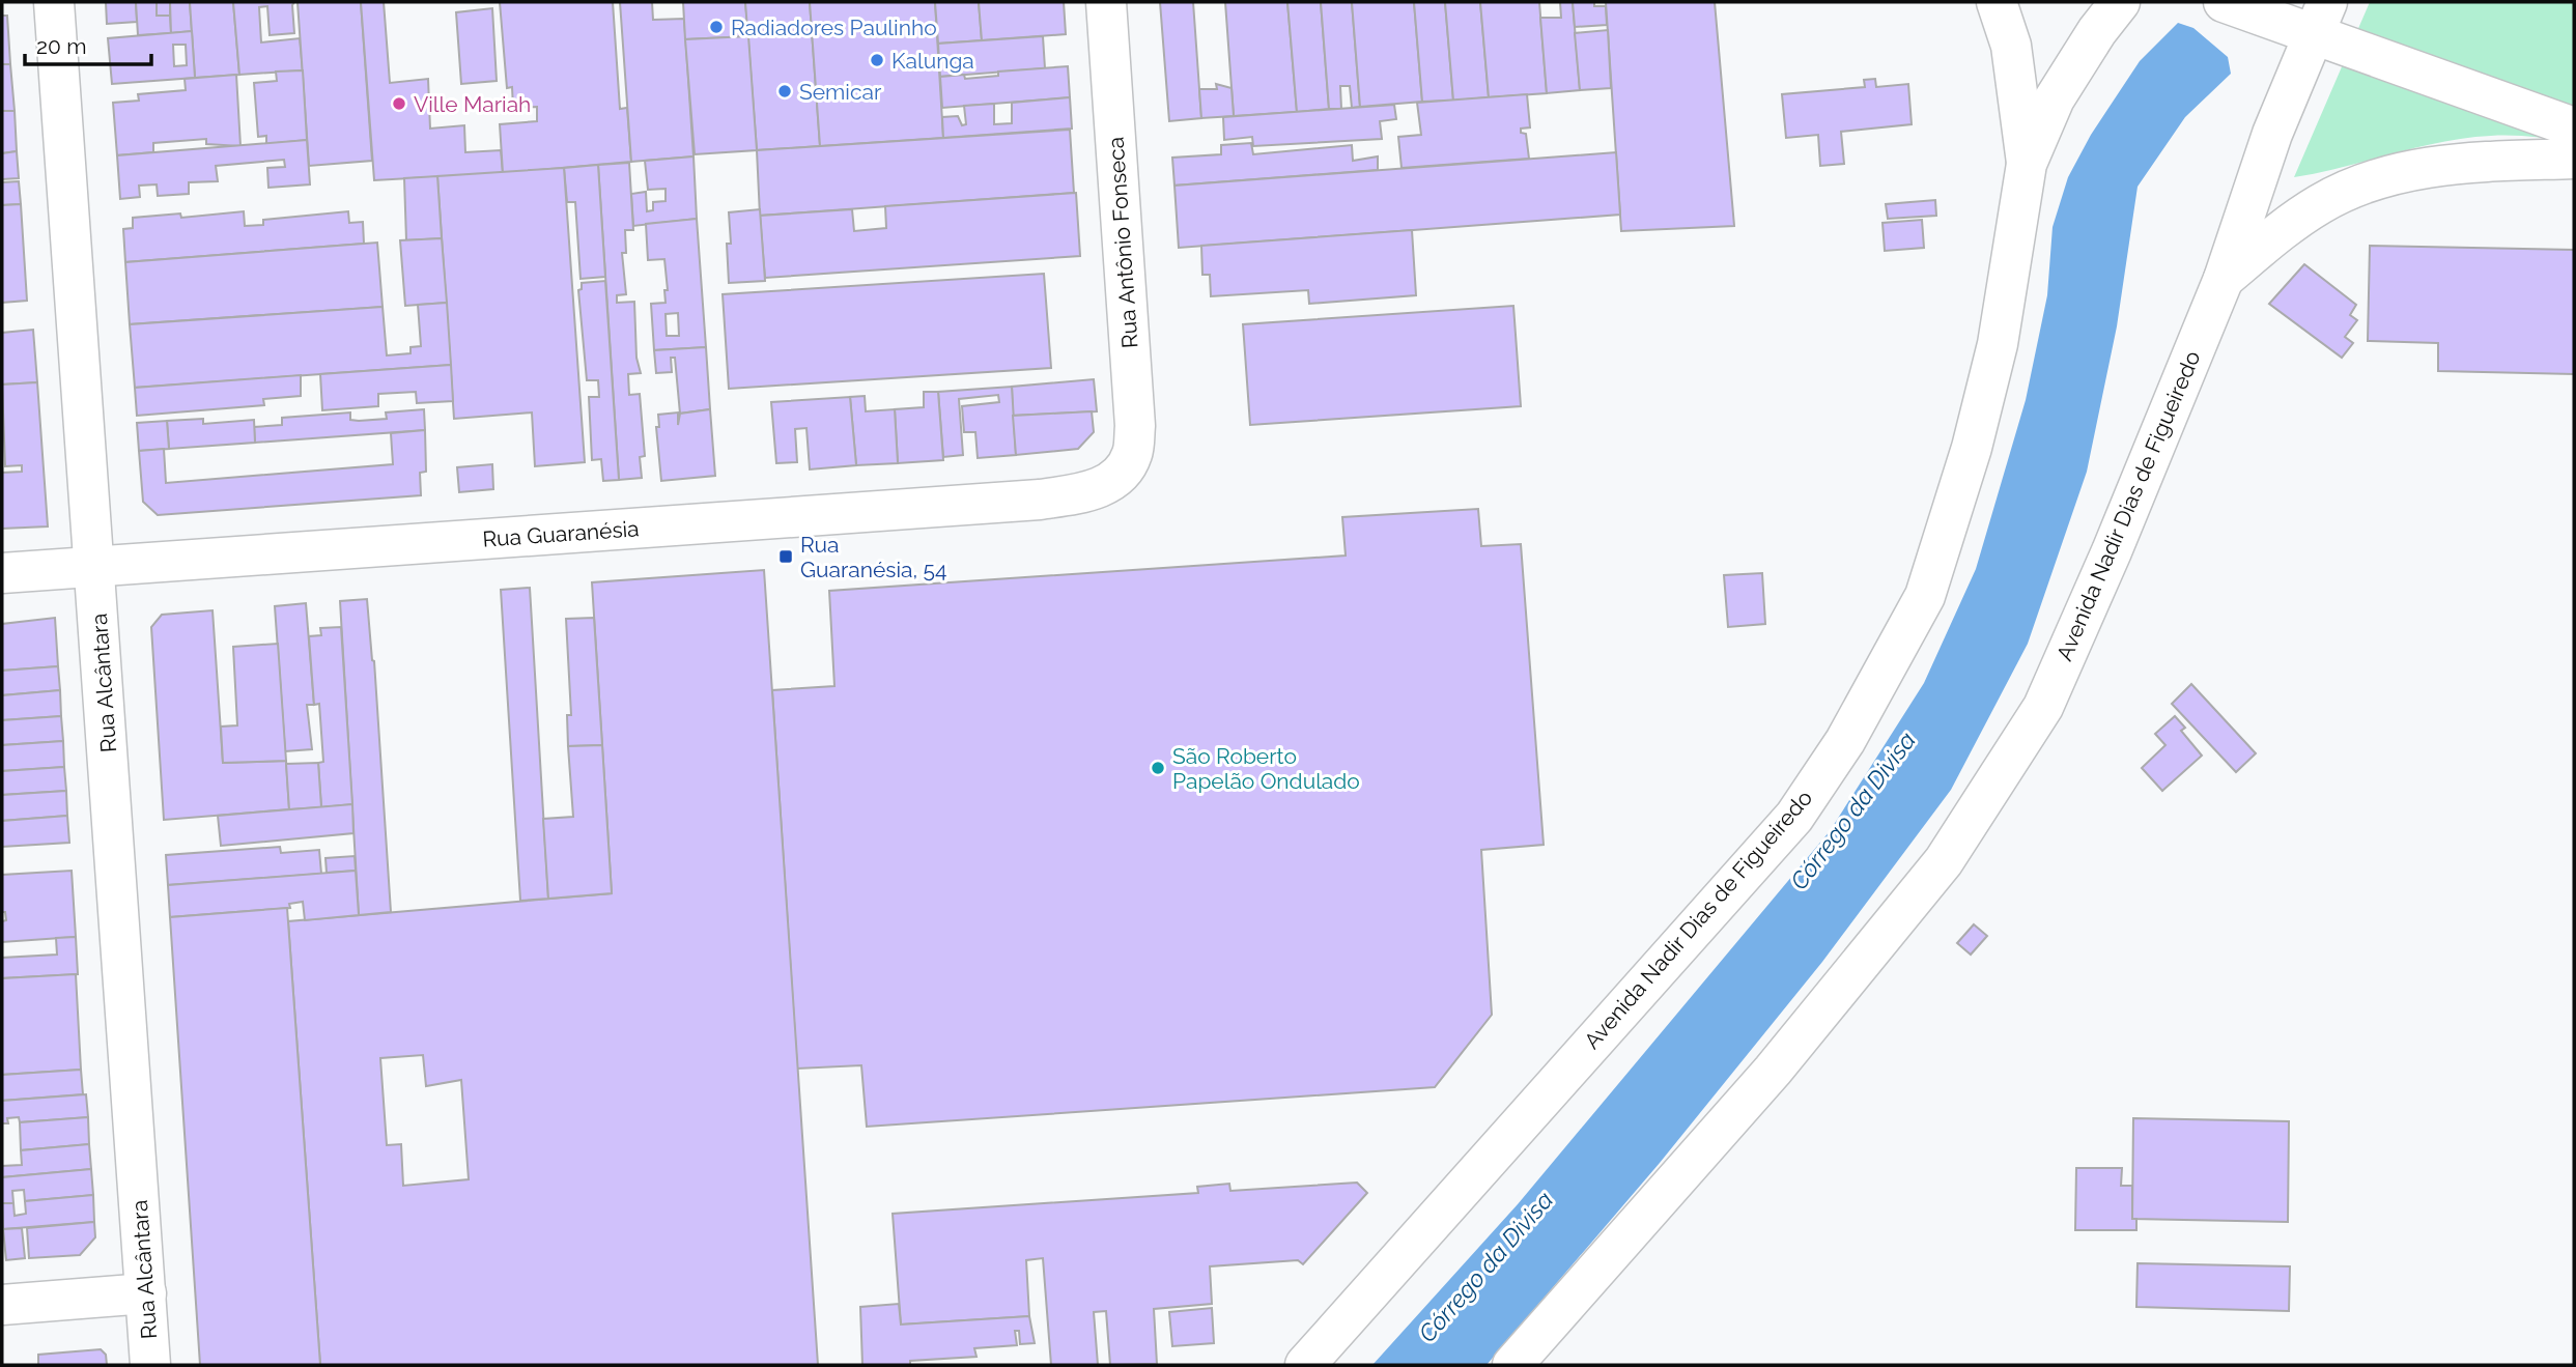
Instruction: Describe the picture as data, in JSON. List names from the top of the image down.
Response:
{
  "streets": {
    "main road": [
      "Rua Antônio Fonseca",
      "Avenida Nadir Dias de Figueiredo",
      "Rua Guaranésia",
      "Rua Alcântara"
    ]
  },
  "crossings": [
    ["Rua Antônio Fonseca", "Rua Guaranésia"],
    ["Rua Guaranésia", "Rua Alcântara"]
  ],
  "water": ["Córrego da Divisa"],
  "places": {
    "other": [
      "Radiadores Paulinho",
      "Kalunga",
      "Semicar",
      "Ville Mariah",
      "São Roberto Papelão Ondulado"
    ],
    "transit": ["Rua Guaranésia, 54"]
  },
  "scale_bar": "20 m"
}
